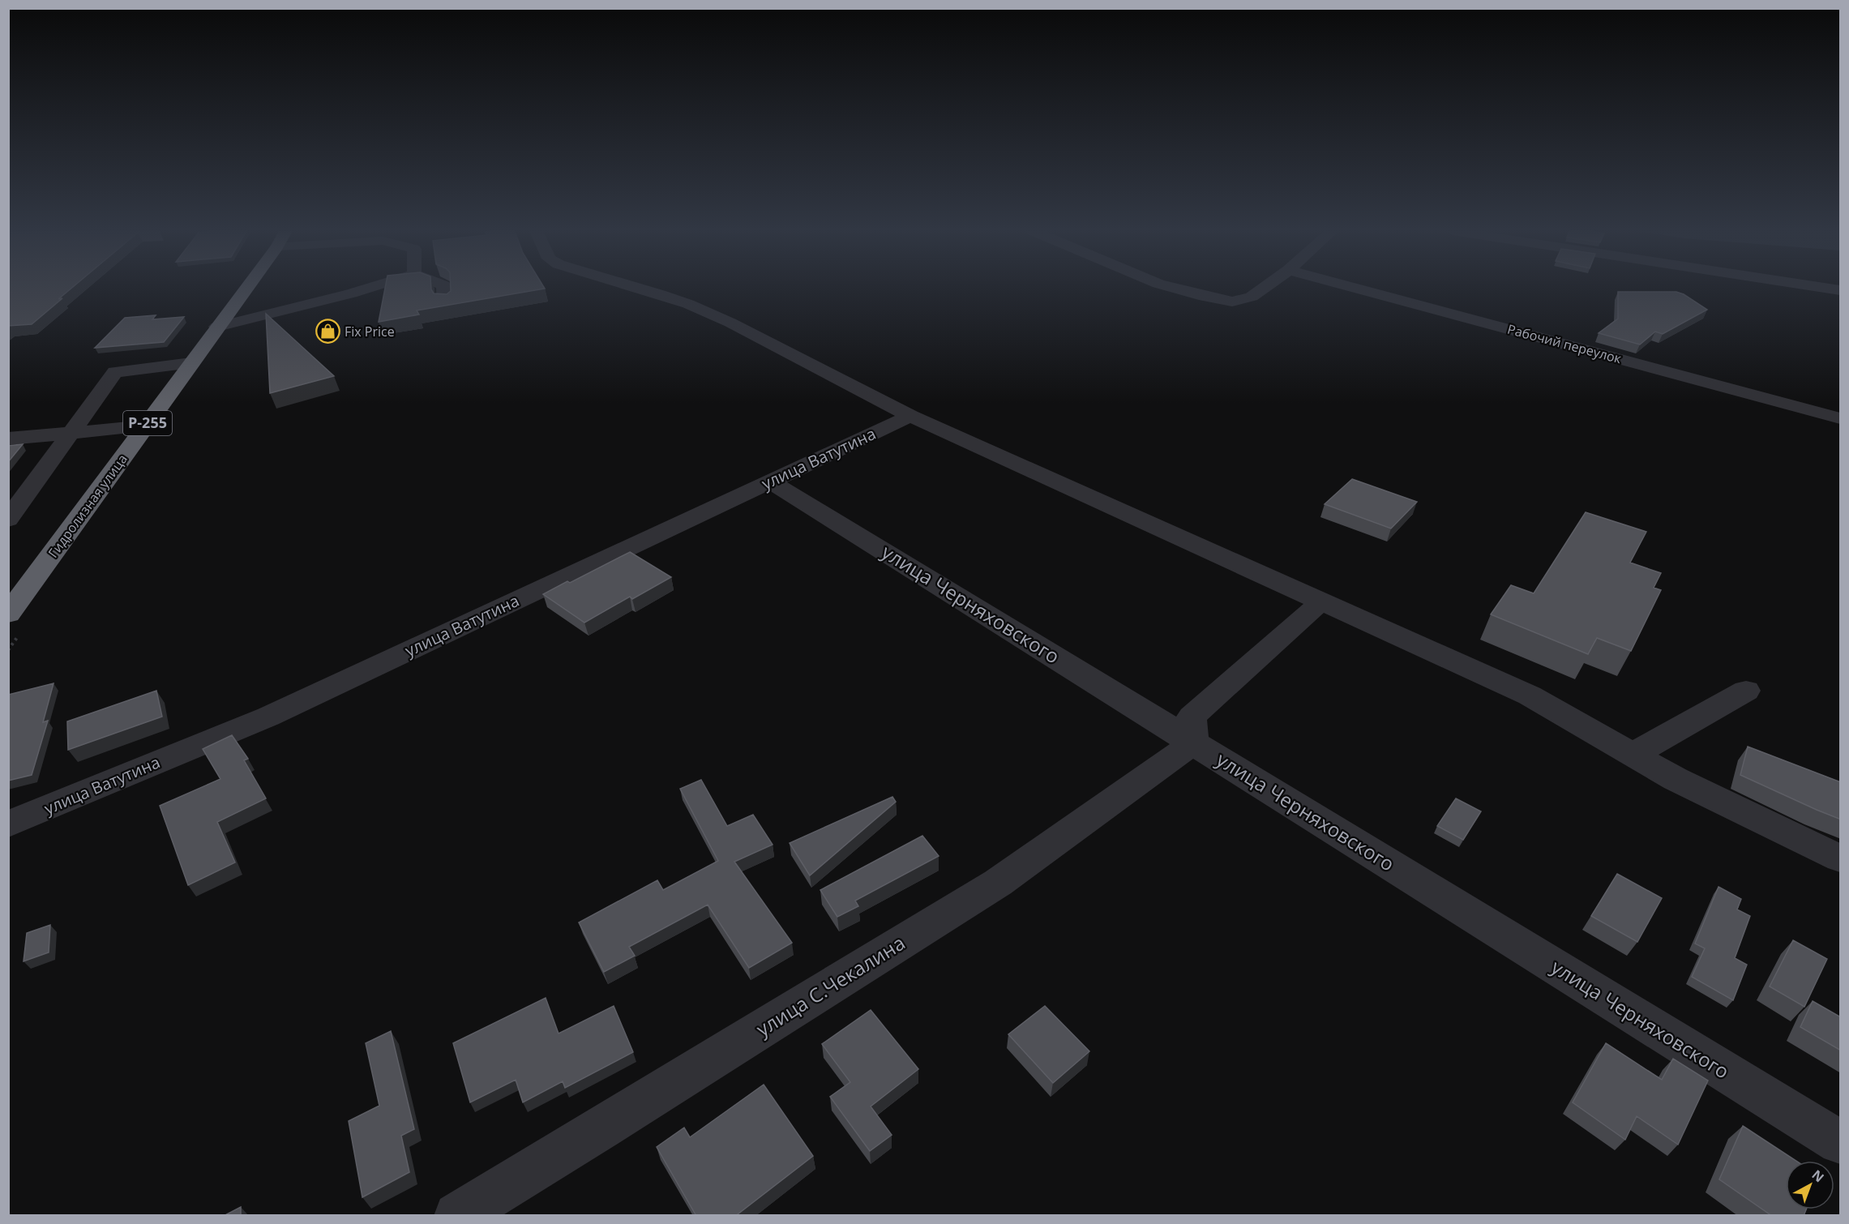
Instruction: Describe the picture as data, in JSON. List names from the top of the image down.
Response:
{
  "streets": {
    "highway": ["Р-255", "Гидролизная улица"],
    "street": [
      "Рабочий переулок",
      "улица Ватутина",
      "улица Черняховского",
      "улица С.Чекалина"
    ]
  },
  "crossings": [
    ["улица Ватутина", "улица Черняховского"],
    ["улица Черняховского", "улица С.Чекалина"]
  ],
  "places": {
    "shop": ["Fix Price"]
  },
  "north": "top right"
}
